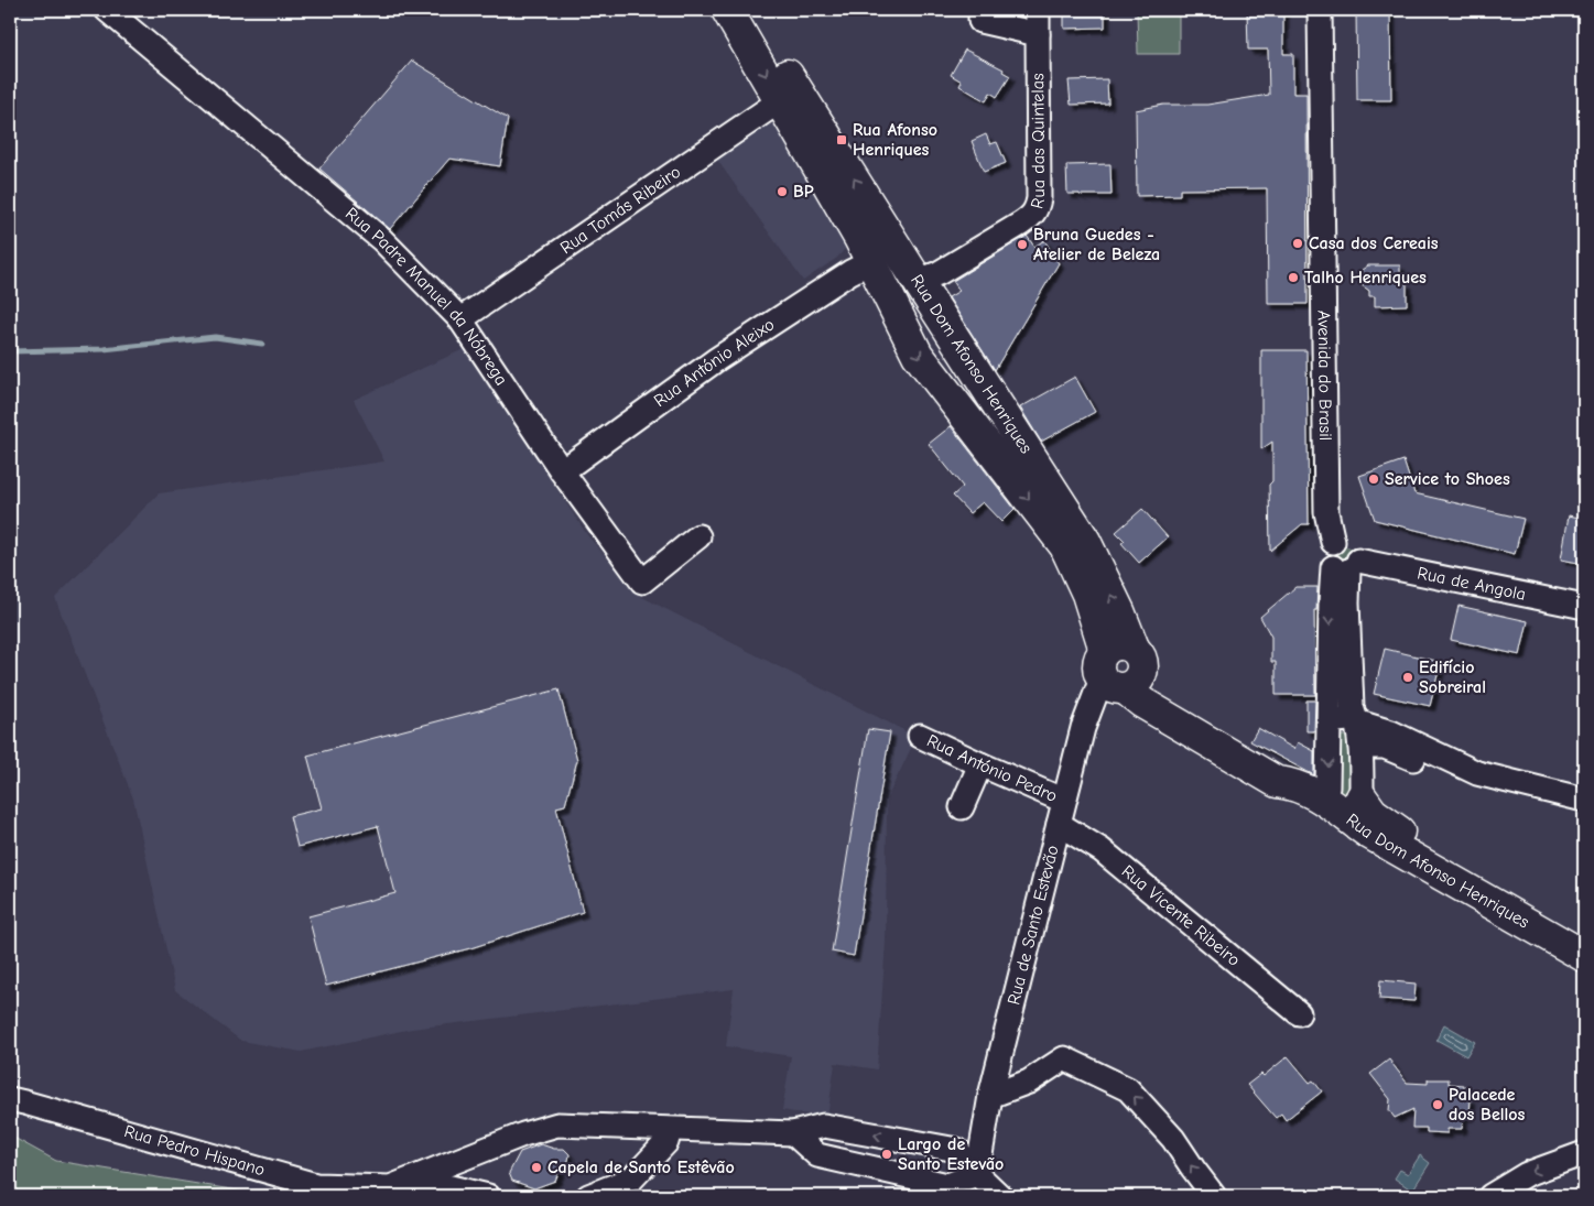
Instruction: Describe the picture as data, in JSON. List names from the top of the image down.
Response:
{
  "streets": {
    "main road": ["Rua Dom Afonso Henriques"],
    "street": [
      "Rua das Quintelas",
      "Rua Tomás Ribeiro",
      "Rua Padre Manuel da Nóbrega",
      "Rua António Aleixo",
      "Avenida do Brasil",
      "Rua de Angola",
      "Rua António Pedro",
      "Rua Vicente Ribeiro",
      "Rua de Santo Estevão",
      "Rua Pedro Hispano"
    ]
  },
  "crossings": [
    ["Rua das Quintelas", "Rua Dom Afonso Henriques"],
    ["Rua Tomás Ribeiro", "Rua Padre Manuel da Nóbrega"],
    ["Rua Tomás Ribeiro", "Rua Dom Afonso Henriques"],
    ["Rua Padre Manuel da Nóbrega", "Rua António Aleixo"],
    ["Rua António Aleixo", "Rua Dom Afonso Henriques"],
    ["Rua Dom Afonso Henriques", "Avenida do Brasil"],
    ["Rua Dom Afonso Henriques", "Rua de Santo Estevão"],
    ["Avenida do Brasil", "Rua de Angola"],
    ["Rua António Pedro", "Rua de Santo Estevão"],
    ["Rua Vicente Ribeiro", "Rua de Santo Estevão"]
  ],
  "places": {
    "transit": ["Rua Afonso Henriques"],
    "other": [
      "BP",
      "Casa dos Cereais",
      "Bruna Guedes - Atelier de Beleza",
      "Talho Henriques",
      "Service to Shoes",
      "Edifício Sobreiral",
      "Palacede dos Bellos",
      "Largo de Santo Estevão",
      "Capela de Santo Estêvão"
    ]
  }
}
